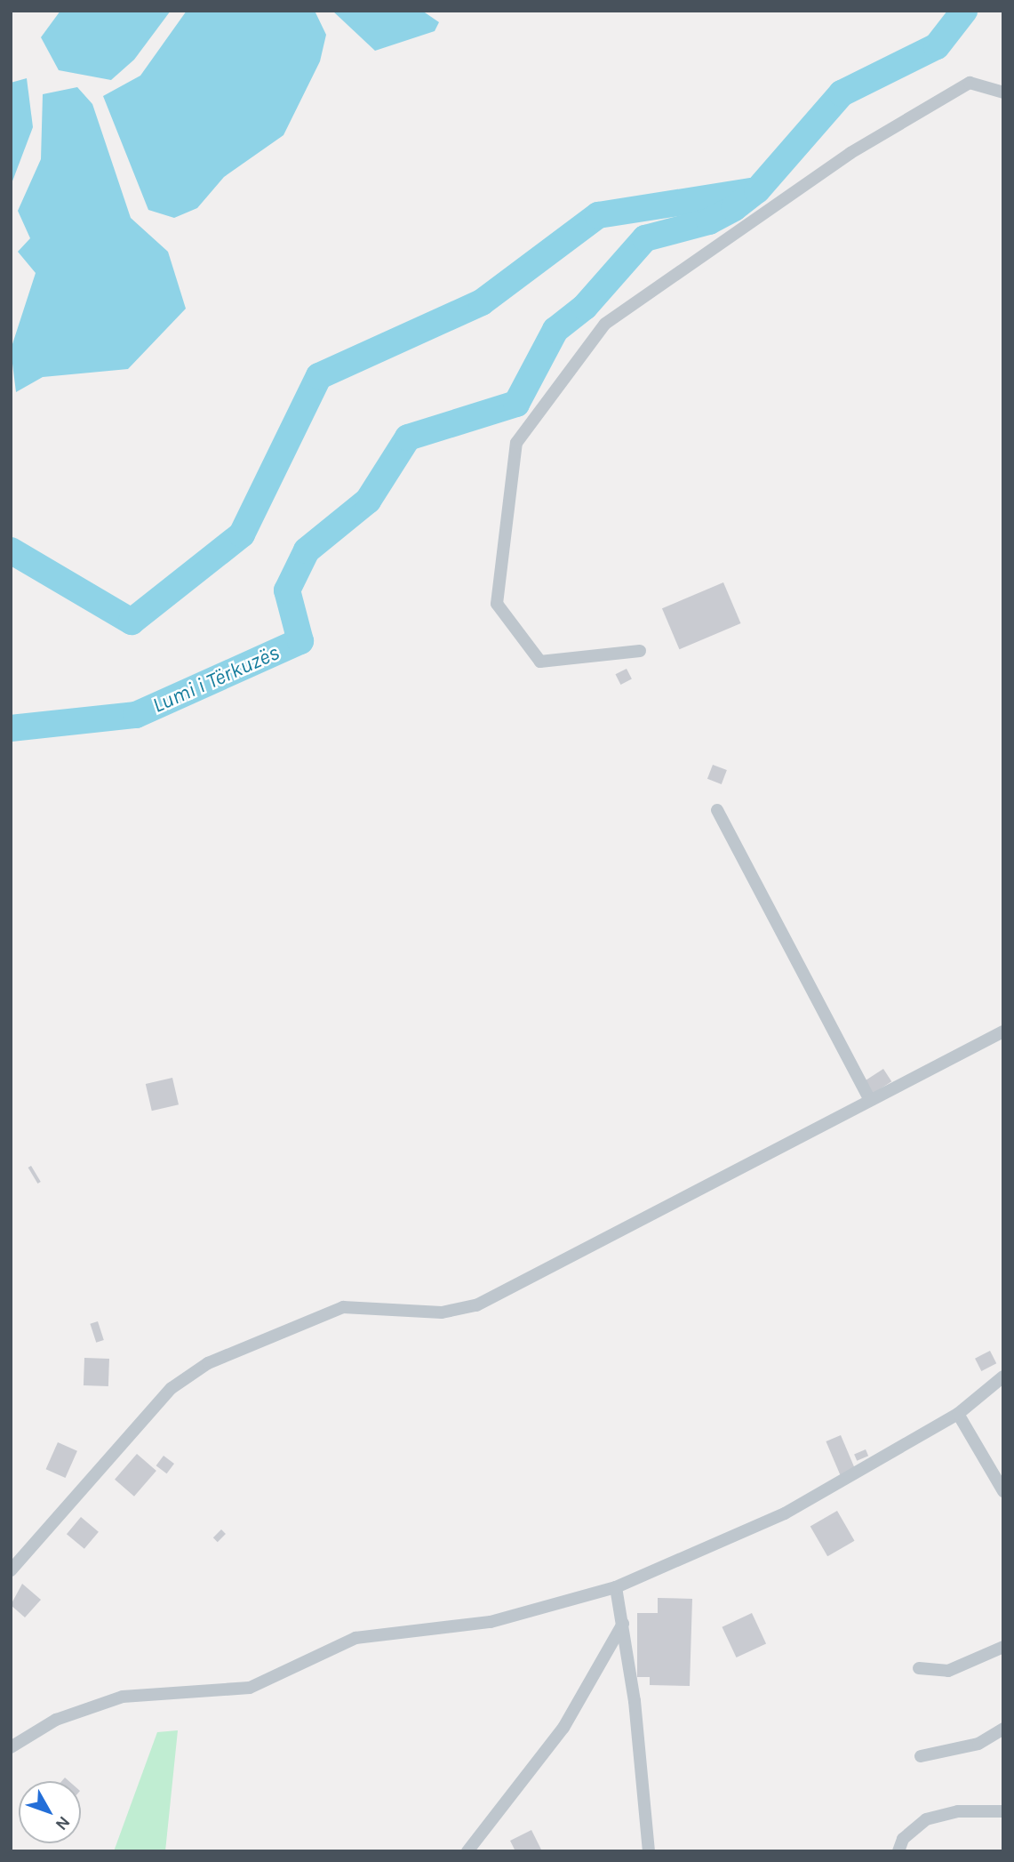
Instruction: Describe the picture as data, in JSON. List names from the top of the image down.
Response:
{
  "water": ["Lumi i Tërkuzës"],
  "north": "bottom right"
}
